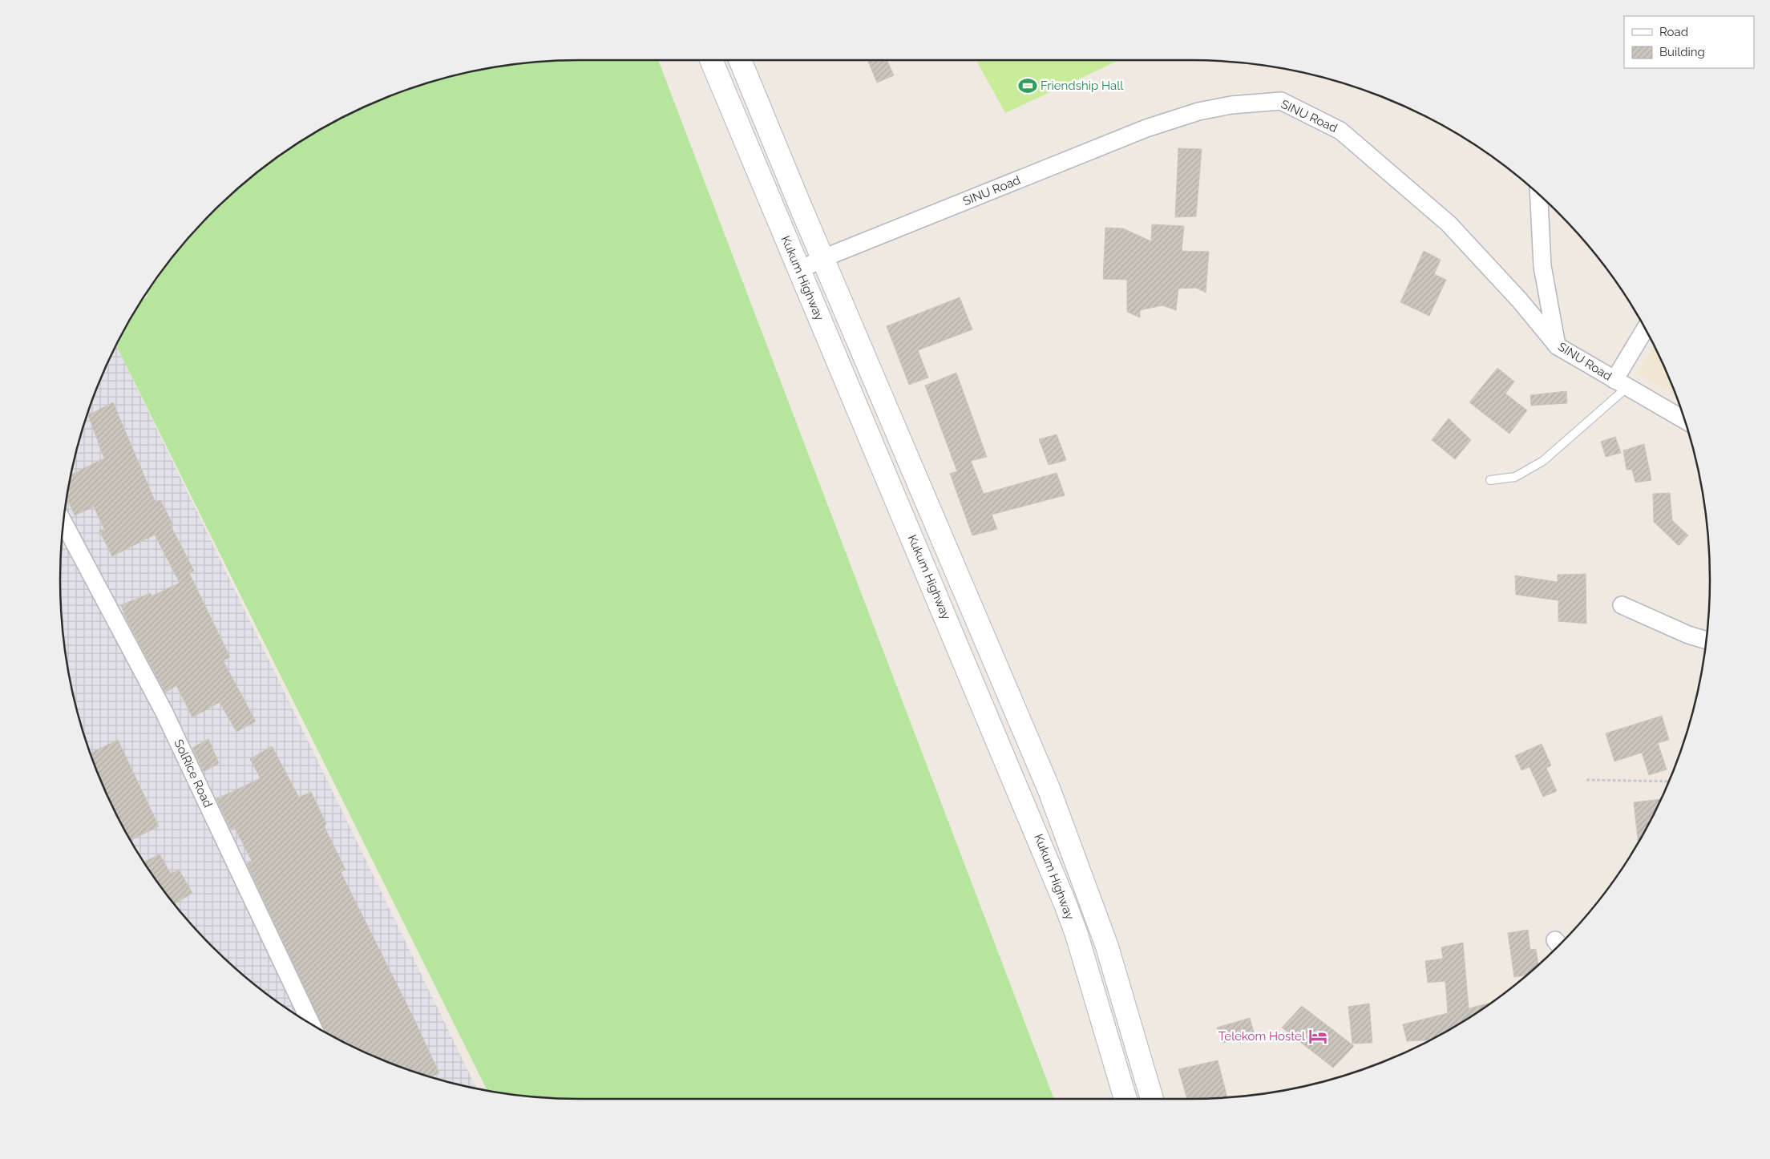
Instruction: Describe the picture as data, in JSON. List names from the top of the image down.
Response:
{
  "streets": {
    "main road": ["Kukum Highway"],
    "street": ["SINU Road", "SolRice Road"]
  },
  "crossings": [
    ["SINU Road", "Kukum Highway"]
  ],
  "places": {
    "sports": ["Friendship Hall"],
    "hotel": ["Telekom Hostel"]
  },
  "legend": ["Road", "Building"]
}
